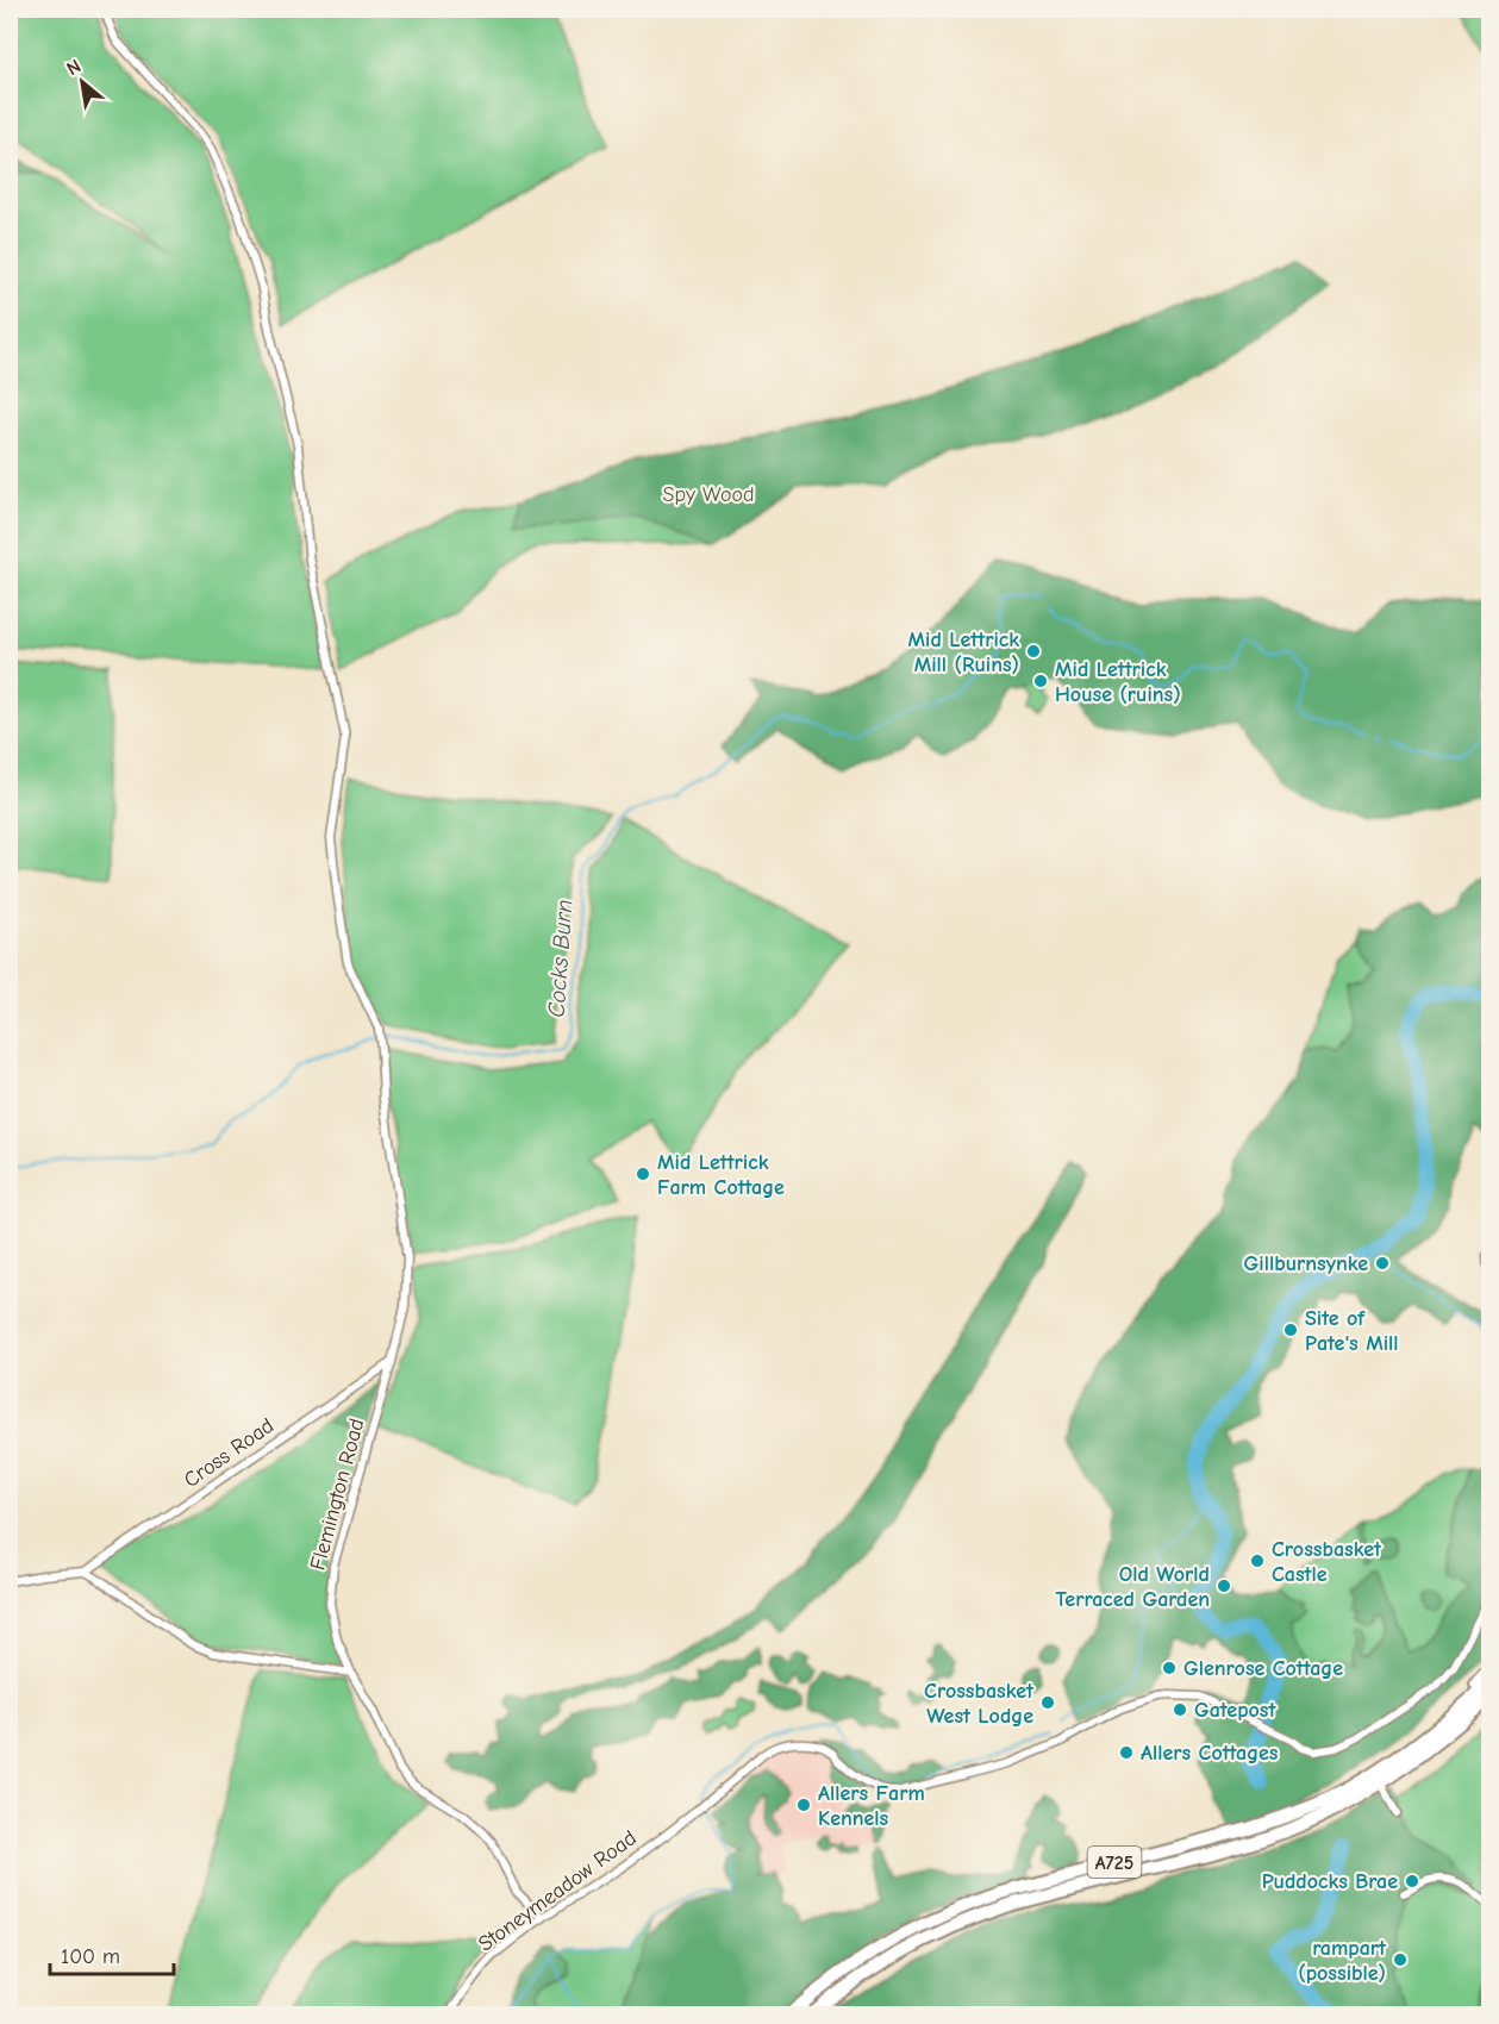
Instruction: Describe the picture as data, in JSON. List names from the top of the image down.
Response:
{
  "streets": {
    "highway": ["A725"],
    "street": ["Cross Road", "Flemington Road", "Stoneymeadow Road"]
  },
  "crossings": [
    ["Cross Road", "Flemington Road"],
    ["Flemington Road", "Stoneymeadow Road"]
  ],
  "water": ["Cocks Burn"],
  "parks": ["Spy Wood"],
  "places": [
    "Mid Lettrick Mill (Ruins)",
    "Mid Lettrick House (ruins)",
    "Mid Lettrick Farm Cottage",
    "Gillburnsynke",
    "Site of Pate's Mill",
    "Crossbasket Castle",
    "Old World Terraced Garden",
    "Glenrose Cottage",
    "Crossbasket West Lodge",
    "Gatepost",
    "Allers Cottages",
    "Allers Farm Kennels",
    "Puddocks Brae",
    "rampart (possible)"
  ],
  "scale_bar": "100 m",
  "north": "top left"
}
